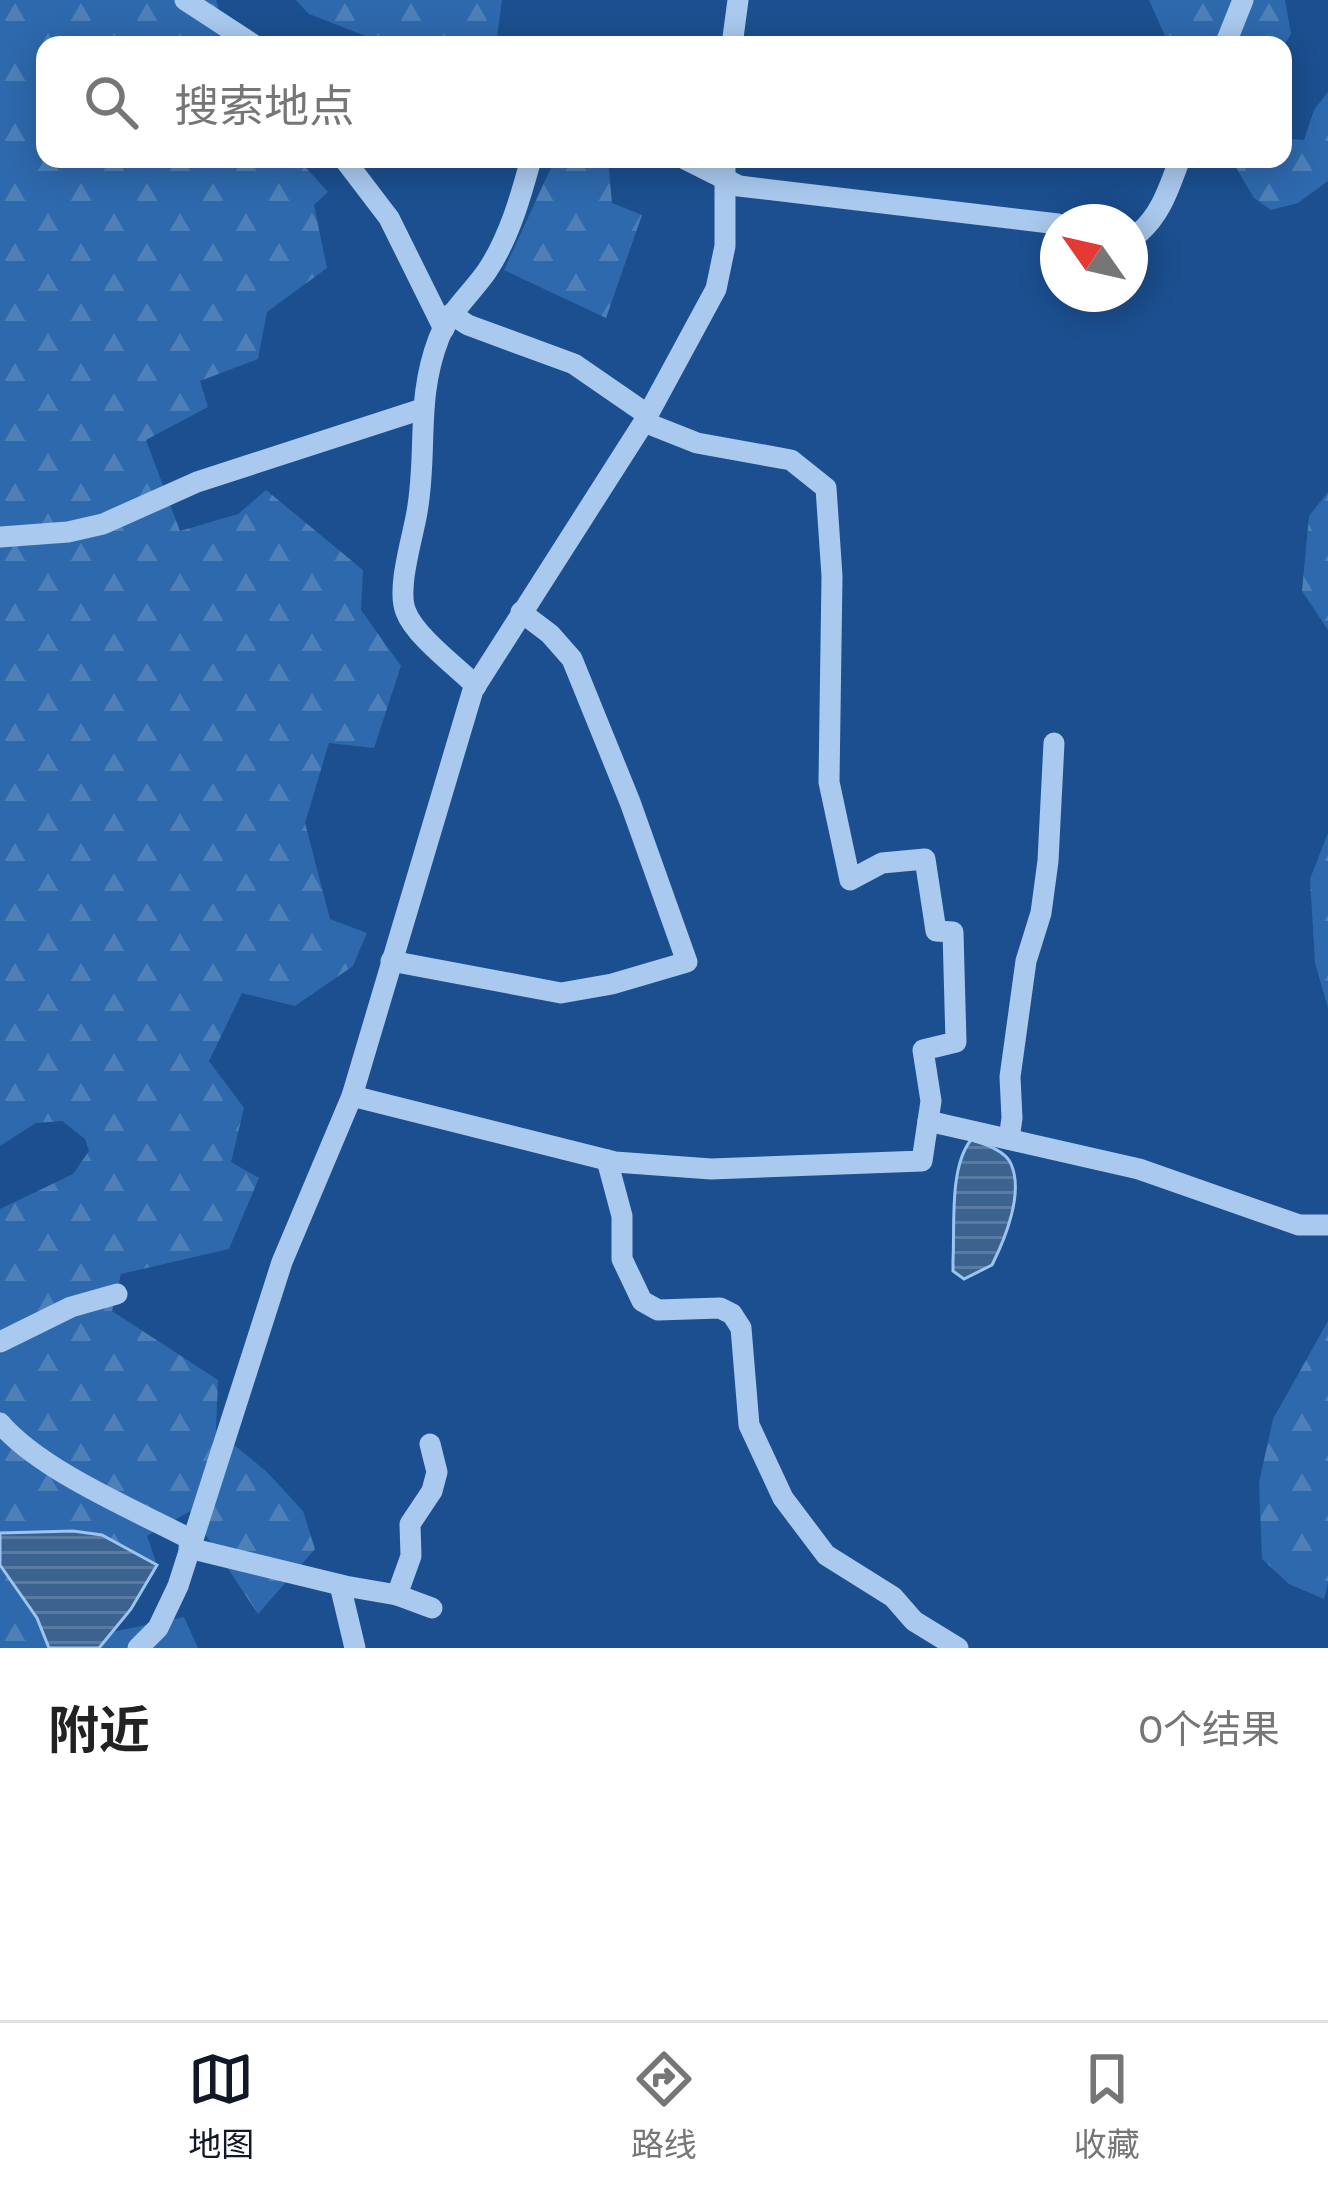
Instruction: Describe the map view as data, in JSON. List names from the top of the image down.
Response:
{
  "north": "top left",
  "page": {
    "search": "搜索地点",
    "heading": ["附近", "0个结果"],
    "nav": ["地图", "路线", "收藏"]
  }
}
